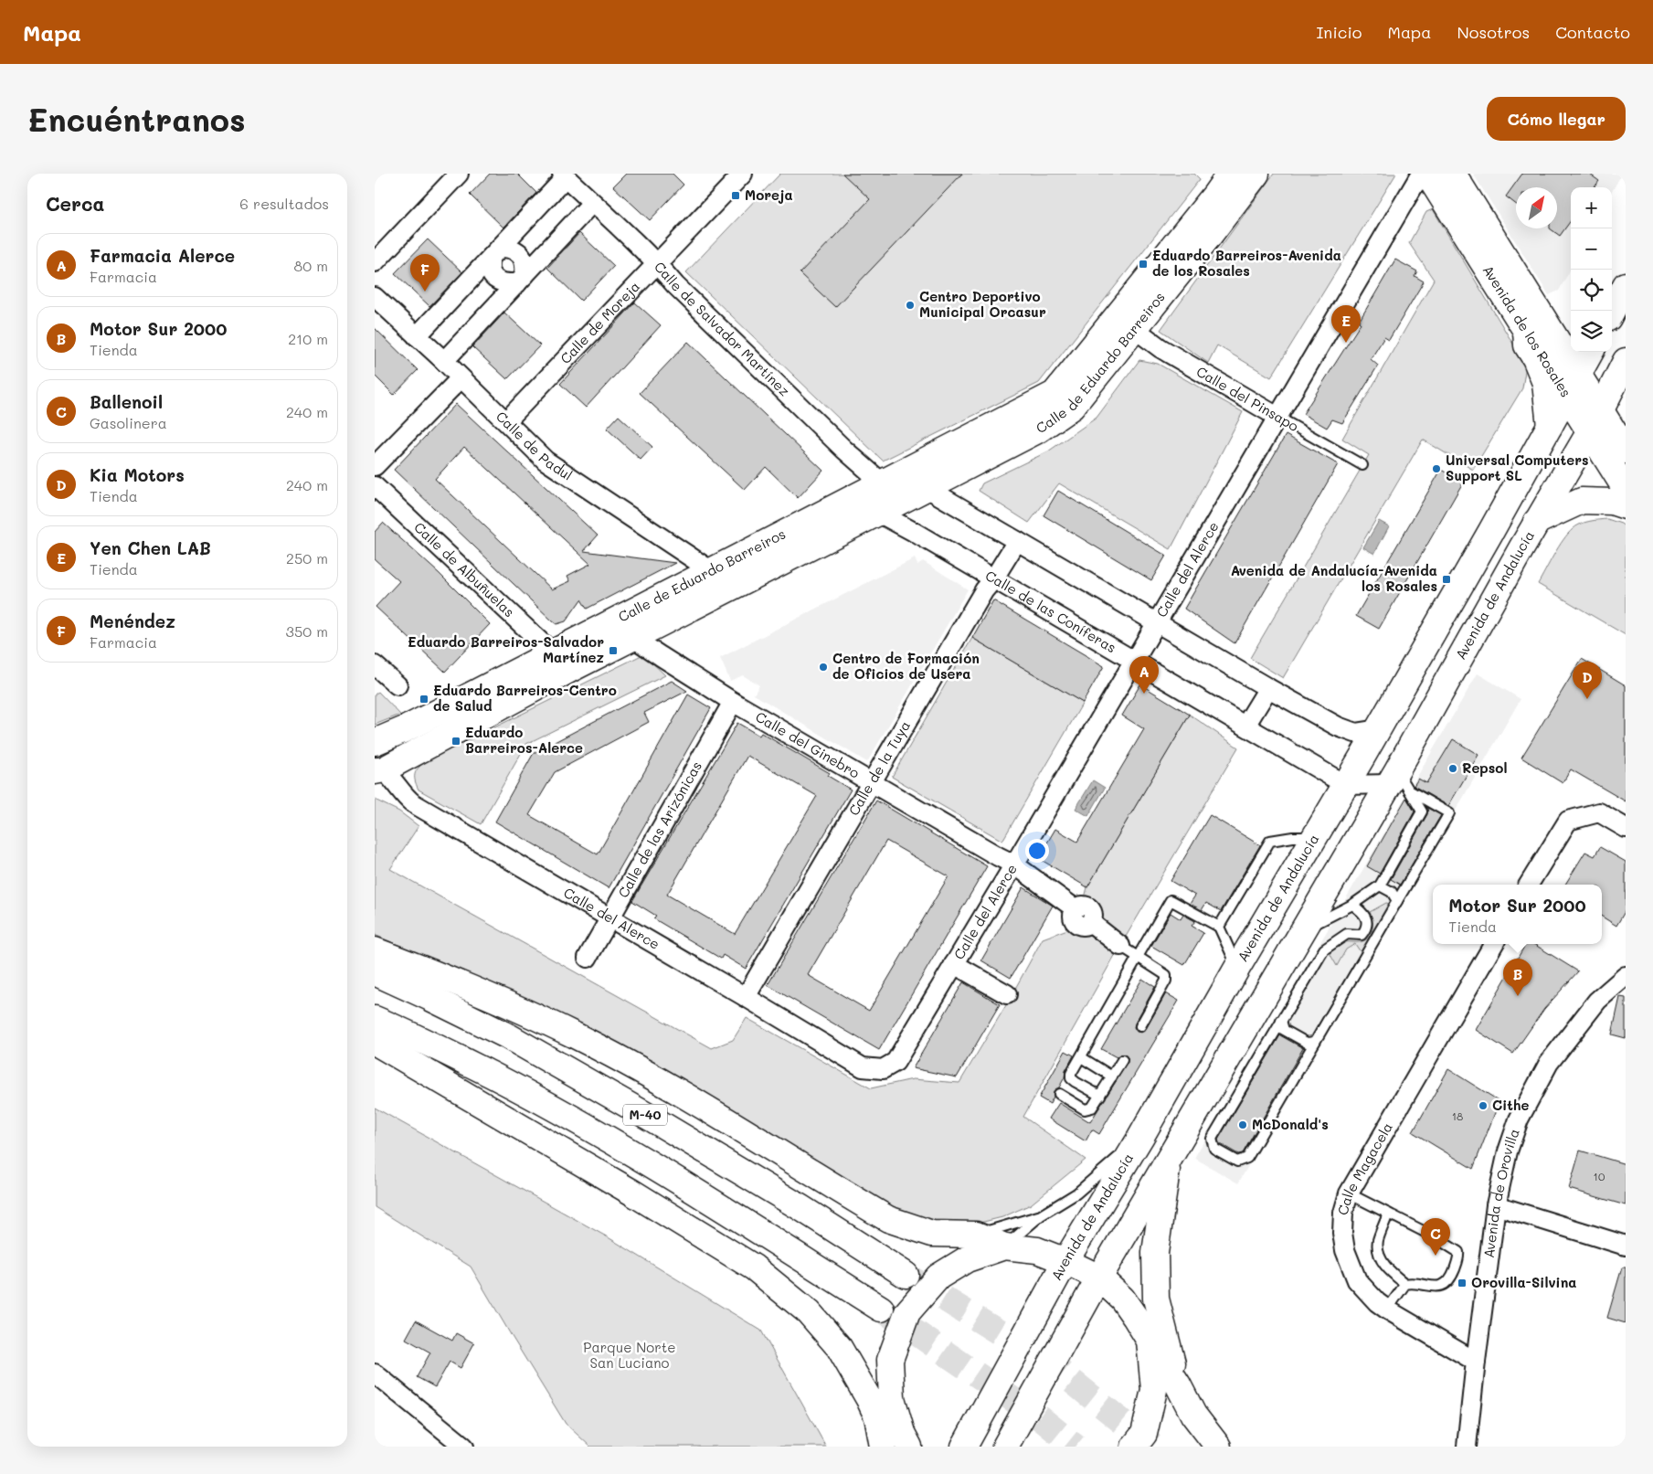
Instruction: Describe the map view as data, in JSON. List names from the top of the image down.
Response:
{
  "streets": {
    "main road": [
      "Avenida de los Rosales",
      "Calle de Eduardo Barreiros",
      "Avenida de Andalucía",
      "M-40"
    ],
    "street": [
      "Calle de Moreja",
      "Calle de Salvador Martínez",
      "Calle del Pinsapo",
      "Calle de Padul",
      "Calle de Albuñuelas",
      "Calle del Alerce",
      "Calle de las Coníferas",
      "Calle del Ginebro",
      "Calle de la Tuya",
      "Calle de las Arizónicas",
      "Calle Magacela",
      "Avenida de Orovilla"
    ]
  },
  "crossings": [
    ["Calle de Moreja", "Calle de Salvador Martínez"],
    ["Calle de Moreja", "Calle de Padul"],
    ["Calle de Salvador Martínez", "Calle de Eduardo Barreiros"],
    ["Avenida de los Rosales", "Avenida de Andalucía"],
    ["Calle de Eduardo Barreiros", "Calle del Pinsapo"],
    ["Calle de Eduardo Barreiros", "Calle de Padul"],
    ["Calle de Eduardo Barreiros", "Calle de Albuñuelas"],
    ["Calle de Eduardo Barreiros", "Calle del Alerce"],
    ["Calle de Eduardo Barreiros", "Calle de las Coníferas"],
    ["Calle de Eduardo Barreiros", "Calle del Ginebro"],
    ["Calle del Pinsapo", "Calle del Alerce"],
    ["Calle del Alerce", "Calle de las Coníferas"],
    ["Calle del Alerce", "Calle del Ginebro"],
    ["Calle del Alerce", "Calle de la Tuya"],
    ["Calle del Alerce", "Calle de las Arizónicas"],
    ["Avenida de Andalucía", "Calle de las Coníferas"],
    ["Calle de las Coníferas", "Calle de la Tuya"],
    ["Calle del Ginebro", "Calle de la Tuya"],
    ["Calle del Ginebro", "Calle de las Arizónicas"],
    ["Calle Magacela", "Avenida de Orovilla"]
  ],
  "parks": ["Parque Norte San Luciano"],
  "places": {
    "transit": [
      "Moreja",
      "Eduardo Barreiros-Avenida de los Rosales",
      "Avenida de Andalucía-Avenida los Rosales",
      "Eduardo Barreiros-Salvador Martínez",
      "Eduardo Barreiros-Centro de Salud",
      "Eduardo Barreiros-Alerce",
      "Orovilla-Silvina"
    ],
    "other": [
      "Centro Deportivo Municipal Orcasur",
      "Universal Computers Support SL",
      "Centro de Formación de Oficios de Usera",
      "Repsol",
      "Cithe",
      "McDonald's"
    ]
  },
  "house_numbers": ["18", "10"],
  "north": "top right",
  "page": {
    "header": "Mapa",
    "nav": [
      "Inicio",
      "Mapa",
      "Nosotros",
      "Contacto"
    ],
    "buttons": "Cómo llegar",
    "title": "Encuéntranos",
    "heading": ["Cerca", "6 resultados"],
    "map_buttons": ["+", "−"],
    "list": [
      {
        "mark": "A",
        "name": "Farmacia Alerce",
        "note": "Farmacia",
        "value": "80 m"
      },
      {
        "mark": "B",
        "name": "Motor Sur 2000",
        "note": "Tienda",
        "value": "210 m"
      },
      {
        "mark": "C",
        "name": "Ballenoil",
        "note": "Gasolinera",
        "value": "240 m"
      },
      {
        "mark": "D",
        "name": "Kia Motors",
        "note": "Tienda",
        "value": "240 m"
      },
      {
        "mark": "E",
        "name": "Yen Chen LAB",
        "note": "Tienda",
        "value": "250 m"
      },
      {
        "mark": "F",
        "name": "Menéndez",
        "note": "Farmacia",
        "value": "350 m"
      }
    ],
    "pins": [
      "F",
      "E",
      "A",
      "D",
      "B",
      "C"
    ],
    "popup": ["Motor Sur 2000", "Tienda"]
  }
}
